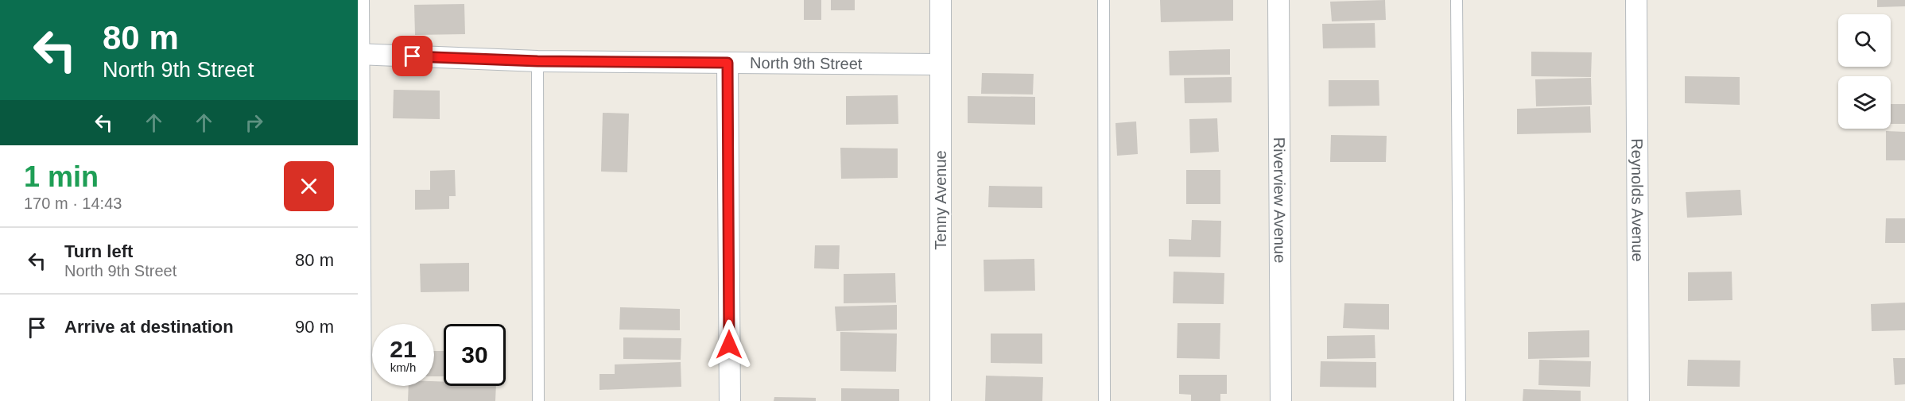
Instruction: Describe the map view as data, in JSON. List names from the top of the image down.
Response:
{
  "streets": {
    "street": [
      "North 9th Street",
      "Tenny Avenue",
      "Riverview Avenue",
      "Reynolds Avenue"
    ]
  },
  "crossings": [
    ["North 9th Street", "Tenny Avenue"]
  ],
  "page": {
    "turn": ["80 m", "North 9th Street"],
    "heading": ["1 min", "170 m · 14:43"],
    "list": [
      {
        "name": "Turn left",
        "note": "North 9th Street",
        "value": "80 m"
      },
      {
        "name": "Arrive at destination",
        "value": "90 m"
      }
    ],
    "speed": "21 km/h",
    "limit": "30"
  }
}
